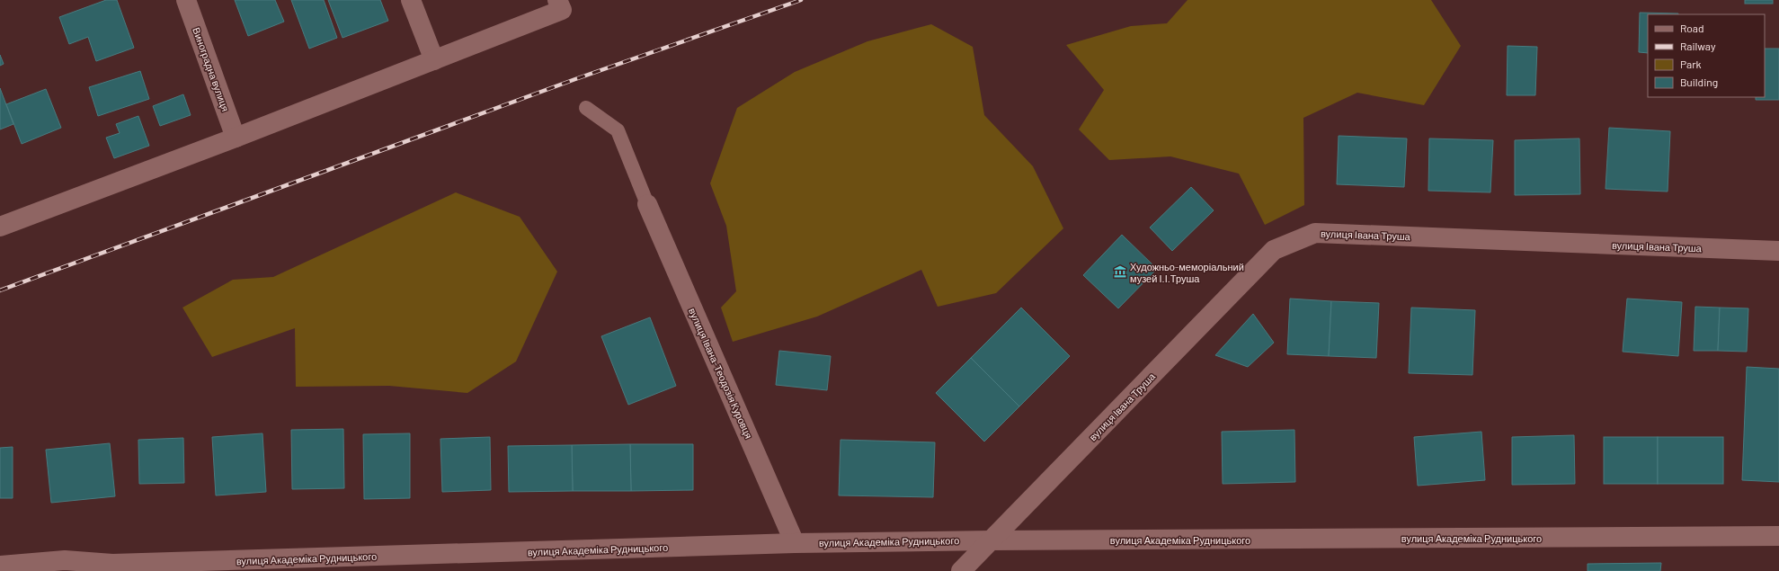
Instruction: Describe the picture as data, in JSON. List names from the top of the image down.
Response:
{
  "streets": {
    "street": [
      "Виноградна вулиця",
      "вулиця Івана Труша",
      "вулиця Івана-Теодозія Куровця",
      "вулиця Академіка Рудницького"
    ]
  },
  "crossings": [
    ["вулиця Івана Труша", "вулиця Академіка Рудницького"],
    ["вулиця Івана-Теодозія Куровця", "вулиця Академіка Рудницького"]
  ],
  "places": {
    "museum": ["Художньо-меморіальний музей І.І.Труша"]
  },
  "legend": [
    "Road",
    "Railway",
    "Park",
    "Building"
  ]
}
